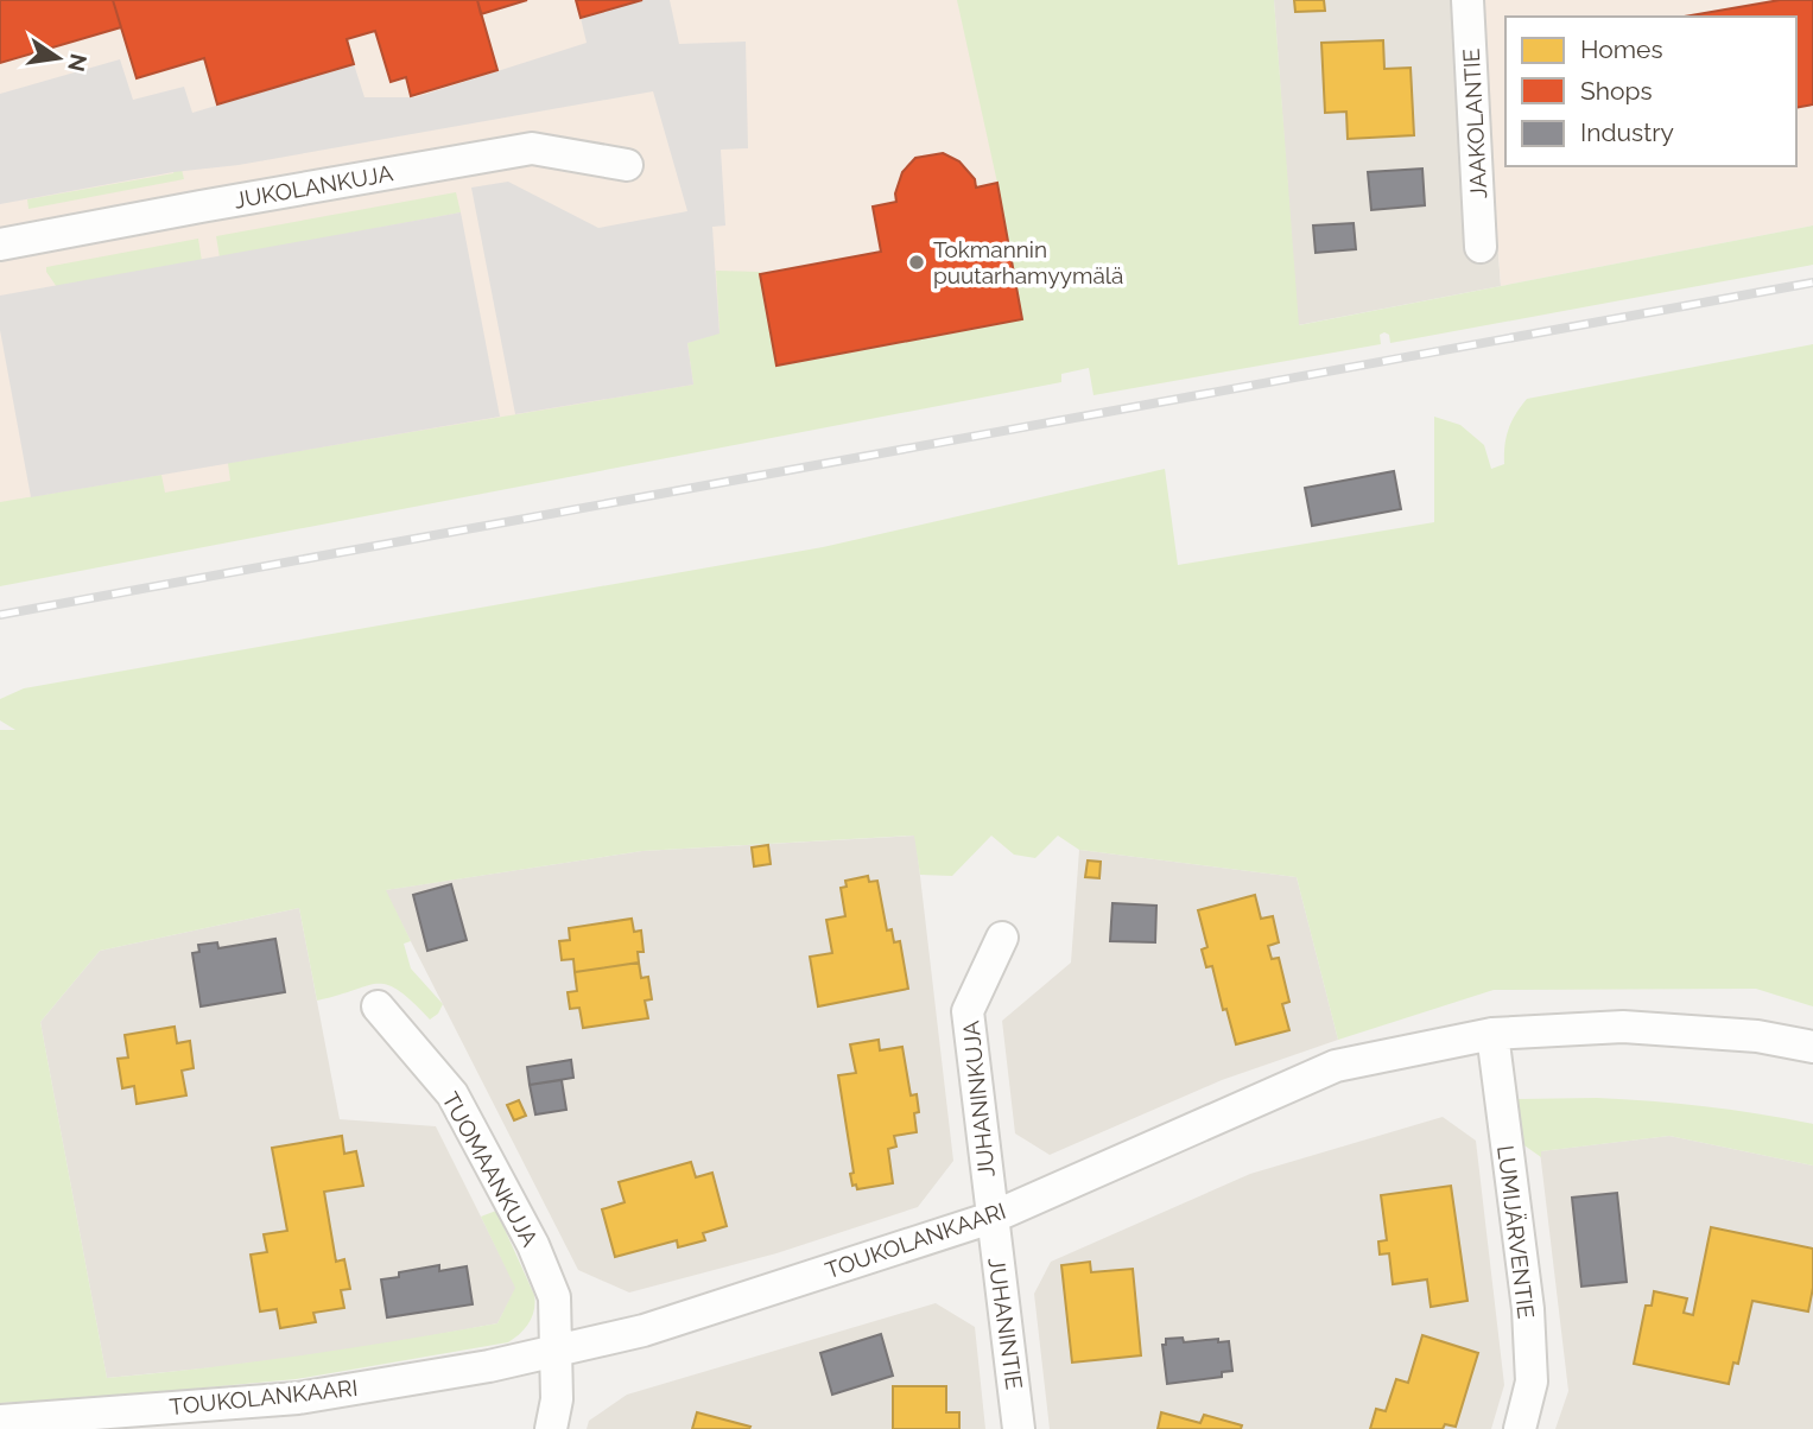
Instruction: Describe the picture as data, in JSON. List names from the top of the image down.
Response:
{
  "streets": {
    "street": [
      "JAAKOLANTIE",
      "JUKOLANKUJA",
      "JUHANINKUJA",
      "TUOMAANKUJA",
      "LUMIJÄRVENTIE",
      "TOUKOLANKAARI",
      "JUHANINTIE"
    ]
  },
  "crossings": [
    ["JUHANINKUJA", "TOUKOLANKAARI"],
    ["JUHANINKUJA", "JUHANINTIE"],
    ["TUOMAANKUJA", "TOUKOLANKAARI"],
    ["LUMIJÄRVENTIE", "TOUKOLANKAARI"],
    ["TOUKOLANKAARI", "JUHANINTIE"]
  ],
  "places": ["Tokmannin puutarhamyymälä"],
  "legend": ["Homes", "Shops", "Industry"],
  "north": "right"
}
